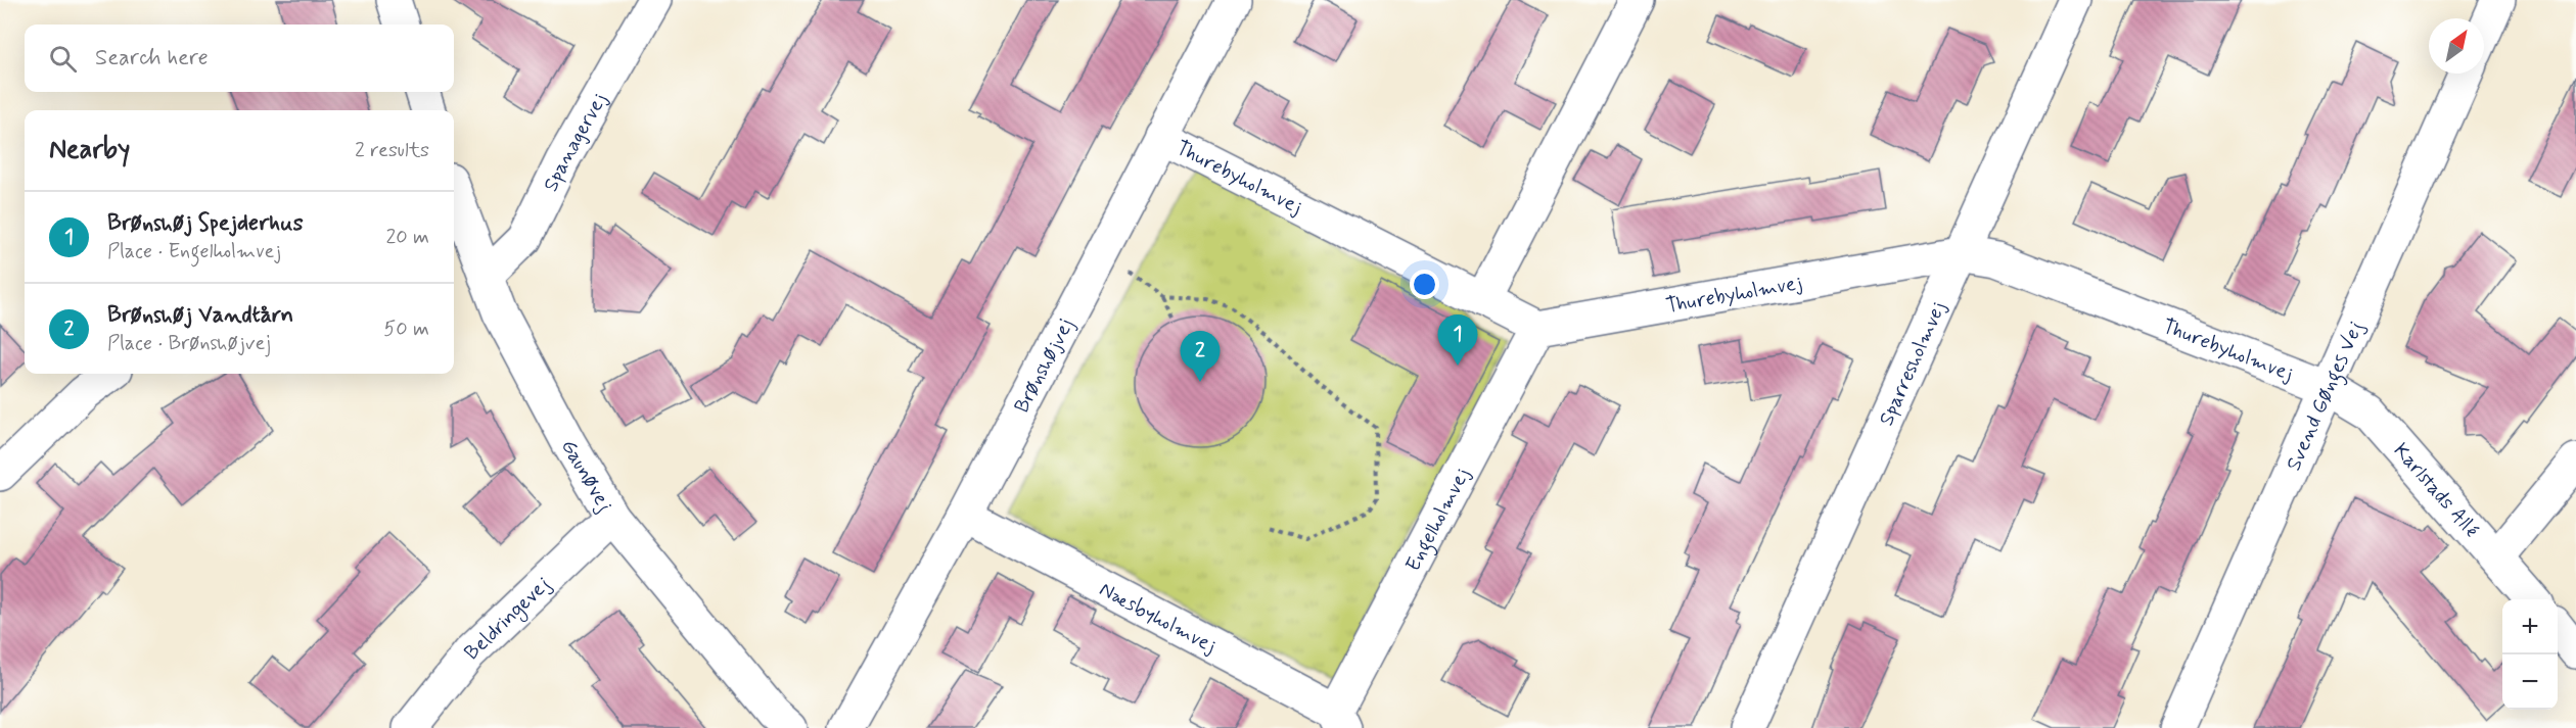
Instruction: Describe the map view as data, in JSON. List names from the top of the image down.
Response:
{
  "streets": {
    "street": [
      "Spanagervej",
      "Thurebyholmvej",
      "Sparresholmvej",
      "Brønshøjvej",
      "Svend Gønges Vej",
      "Gaunøvej",
      "Karlstads Allé",
      "Engelholmvej",
      "Næsbyholmvej",
      "Beldringevej"
    ]
  },
  "crossings": [
    ["Spanagervej", "Gaunøvej"],
    ["Thurebyholmvej", "Sparresholmvej"],
    ["Thurebyholmvej", "Brønshøjvej"],
    ["Thurebyholmvej", "Svend Gønges Vej"],
    ["Thurebyholmvej", "Karlstads Allé"],
    ["Thurebyholmvej", "Engelholmvej"],
    ["Brønshøjvej", "Næsbyholmvej"],
    ["Svend Gønges Vej", "Karlstads Allé"],
    ["Gaunøvej", "Beldringevej"],
    ["Engelholmvej", "Næsbyholmvej"]
  ],
  "north": "top right",
  "page": {
    "search": "Search here",
    "heading": ["Nearby", "2 results"],
    "list": [
      {
        "mark": "1",
        "name": "Brønshøj Spejderhus",
        "note": "Place · Engelholmvej",
        "value": "20 m"
      },
      {
        "mark": "2",
        "name": "Brønshøj Vandtårn",
        "note": "Place · Brønshøjvej",
        "value": "50 m"
      }
    ],
    "pins": ["1", "2"],
    "map_buttons": ["+", "−"]
  }
}
